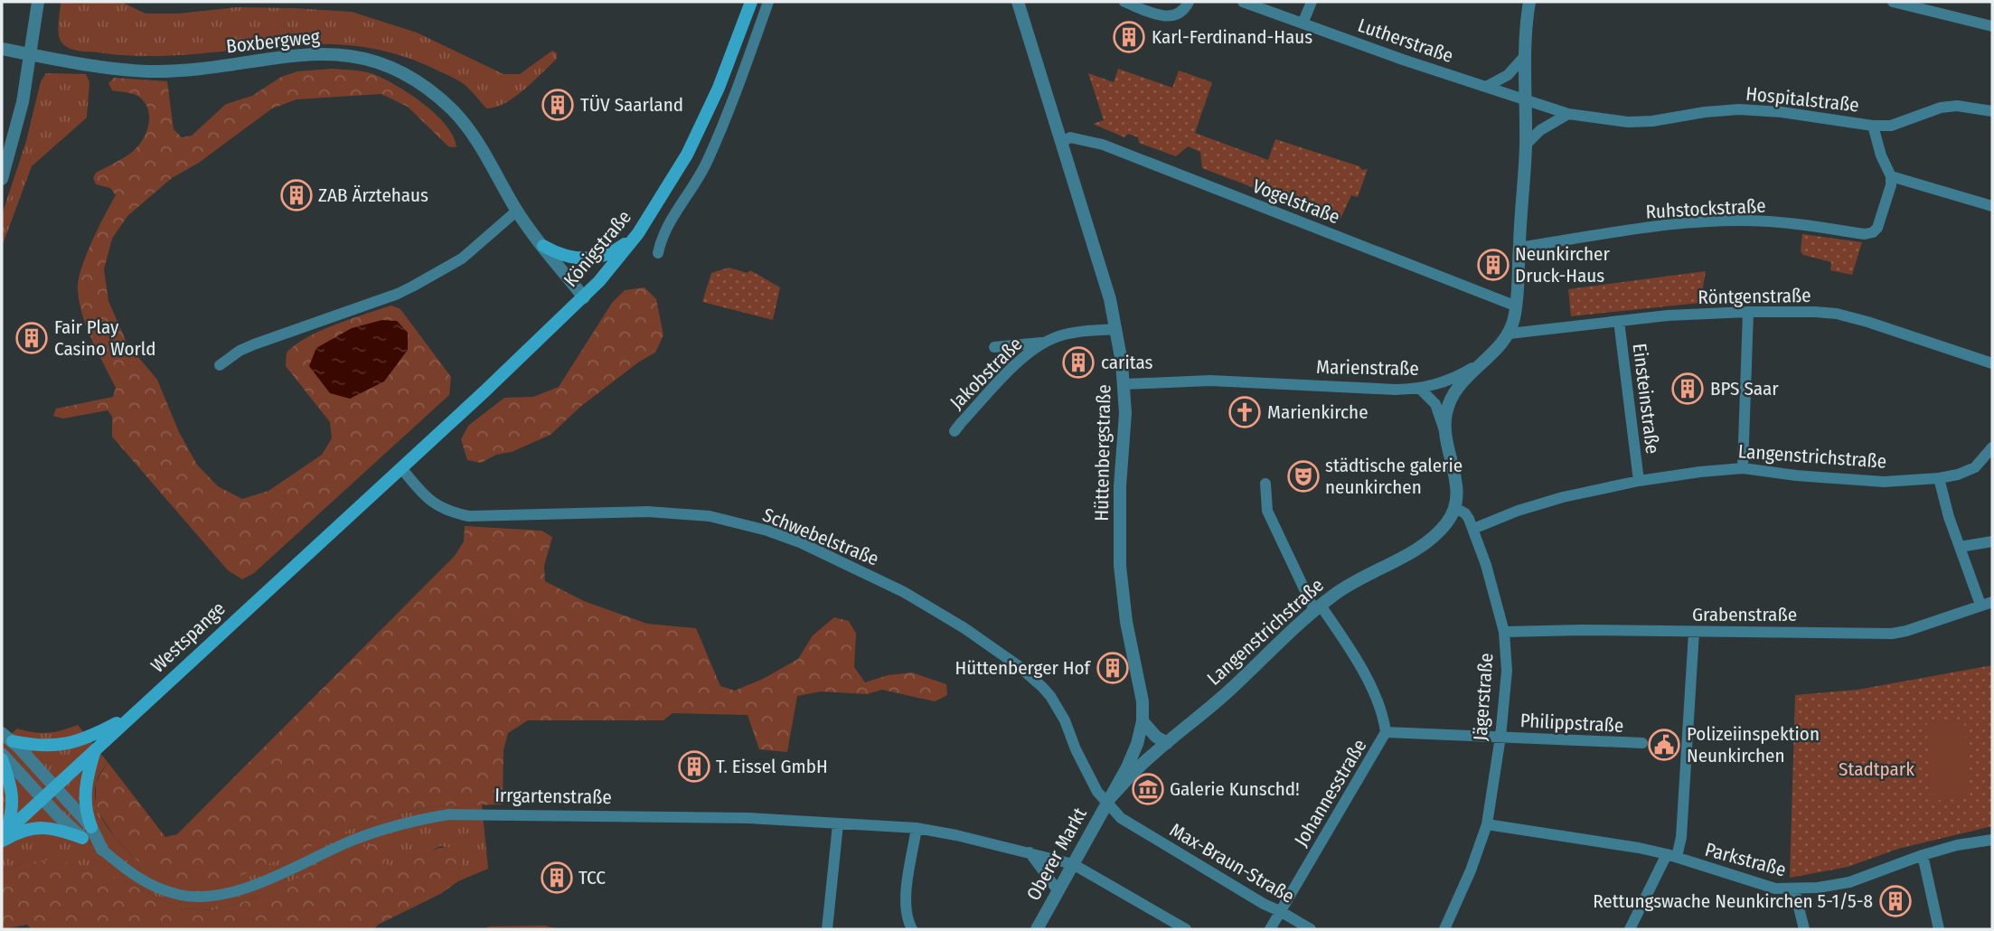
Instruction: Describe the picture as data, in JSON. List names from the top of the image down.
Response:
{
  "streets": {
    "main road": ["Königstraße", "Westspange"],
    "street": [
      "Lutherstraße",
      "Boxbergweg",
      "Hospitalstraße",
      "Vogelstraße",
      "Ruhstockstraße",
      "Röntgenstraße",
      "Marienstraße",
      "Jakobstraße",
      "Einsteinstraße",
      "Hüttenbergstraße",
      "Langenstrichstraße",
      "Schwebelstraße",
      "Grabenstraße",
      "Jägerstraße",
      "Philippstraße",
      "Johannesstraße",
      "Irrgartenstraße",
      "Oberer Markt",
      "Parkstraße",
      "Max-Braun-Straße"
    ]
  },
  "crossings": [
    ["Lutherstraße", "Hospitalstraße"],
    ["Lutherstraße", "Marienstraße"],
    ["Boxbergweg", "Königstraße"],
    ["Hospitalstraße", "Marienstraße"],
    ["Vogelstraße", "Marienstraße"],
    ["Vogelstraße", "Hüttenbergstraße"],
    ["Ruhstockstraße", "Marienstraße"],
    ["Königstraße", "Schwebelstraße"],
    ["Königstraße", "Westspange"],
    ["Röntgenstraße", "Marienstraße"],
    ["Röntgenstraße", "Einsteinstraße"],
    ["Marienstraße", "Hüttenbergstraße"],
    ["Jakobstraße", "Hüttenbergstraße"],
    ["Einsteinstraße", "Langenstrichstraße"],
    ["Hüttenbergstraße", "Langenstrichstraße"],
    ["Hüttenbergstraße", "Schwebelstraße"],
    ["Hüttenbergstraße", "Oberer Markt"],
    ["Hüttenbergstraße", "Max-Braun-Straße"],
    ["Langenstrichstraße", "Schwebelstraße"],
    ["Langenstrichstraße", "Jägerstraße"],
    ["Langenstrichstraße", "Johannesstraße"],
    ["Langenstrichstraße", "Oberer Markt"],
    ["Langenstrichstraße", "Max-Braun-Straße"],
    ["Schwebelstraße", "Westspange"],
    ["Schwebelstraße", "Oberer Markt"],
    ["Schwebelstraße", "Max-Braun-Straße"],
    ["Grabenstraße", "Jägerstraße"],
    ["Westspange", "Irrgartenstraße"],
    ["Jägerstraße", "Philippstraße"],
    ["Jägerstraße", "Parkstraße"],
    ["Philippstraße", "Johannesstraße"],
    ["Johannesstraße", "Max-Braun-Straße"],
    ["Irrgartenstraße", "Oberer Markt"],
    ["Oberer Markt", "Max-Braun-Straße"]
  ],
  "parks": ["Stadtpark"],
  "places": {
    "building": [
      "Karl-Ferdinand-Haus",
      "TÜV Saarland",
      "ZAB Ärztehaus",
      "Neunkircher Druck-Haus",
      "Fair Play Casino World",
      "caritas",
      "BPS Saar",
      "Hüttenberger Hof",
      "T. Eissel GmbH",
      "TCC",
      "Rettungswache Neunkirchen 5-1/5-8"
    ],
    "church": ["Marienkirche"],
    "theatre": ["städtische galerie neunkirchen"],
    "public building": ["Polizeiinspektion Neunkirchen"],
    "museum": ["Galerie Kunschd!"]
  }
}
